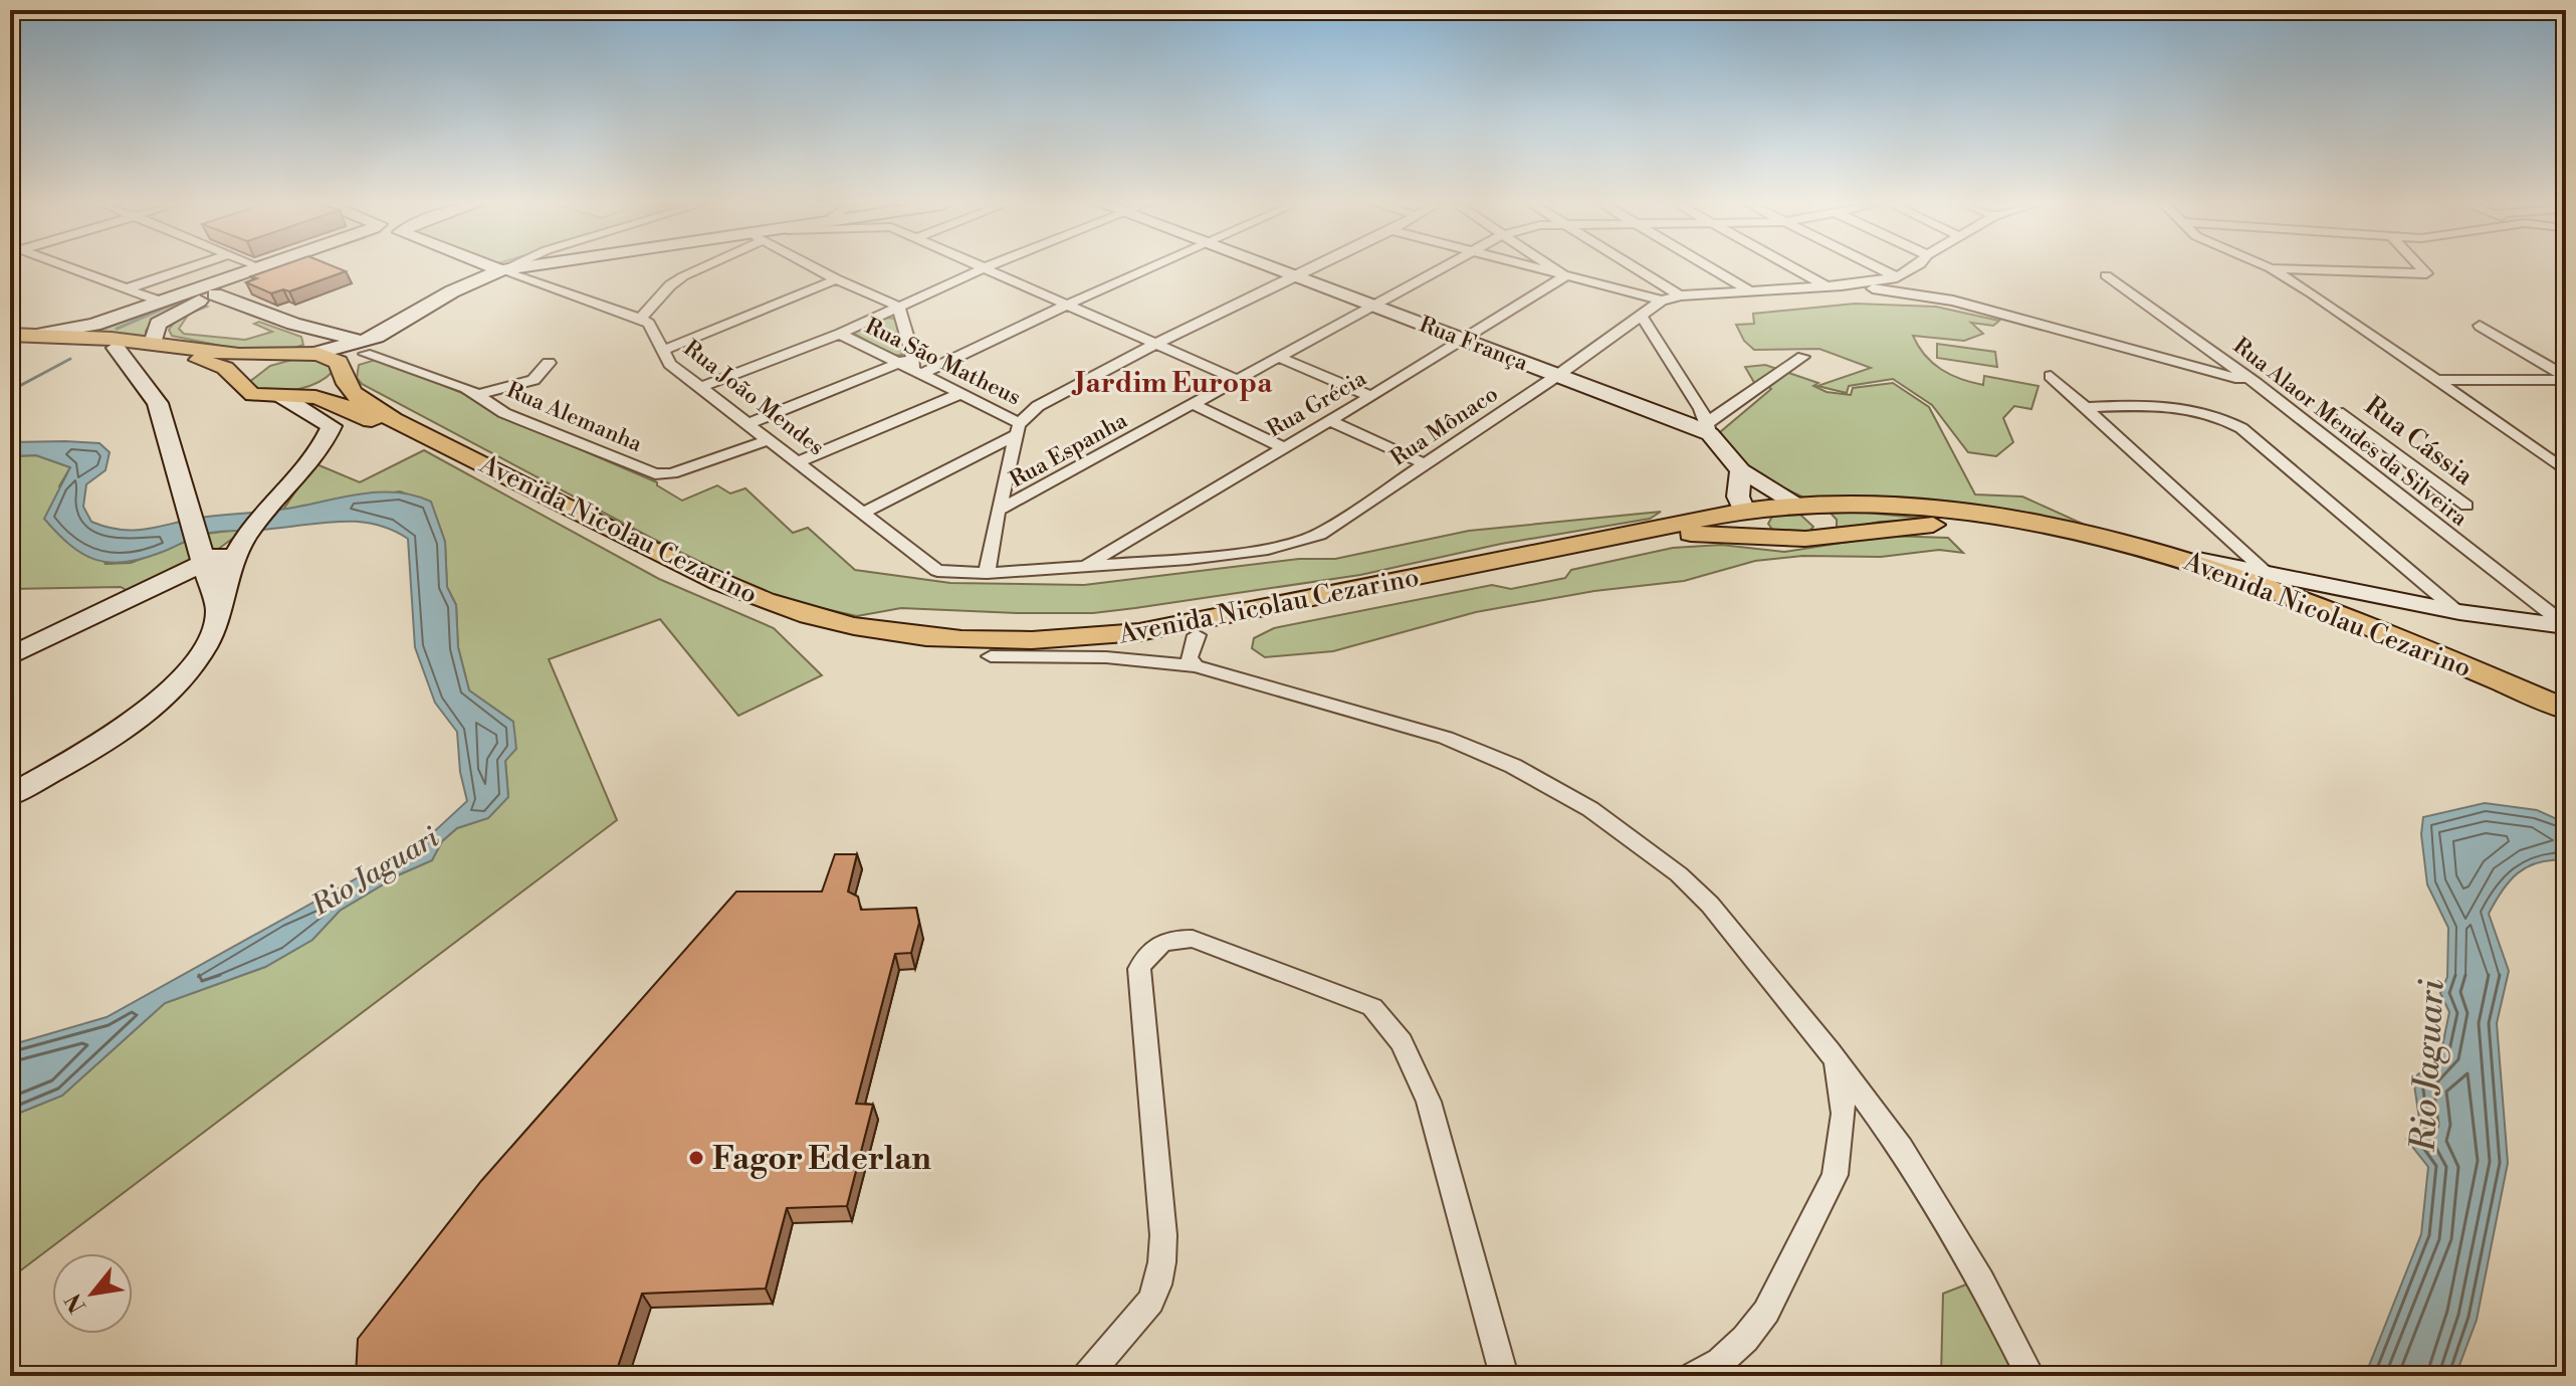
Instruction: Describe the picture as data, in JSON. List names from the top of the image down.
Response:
{
  "streets": {
    "main road": ["Avenida Nicolau Cezarino"],
    "street": [
      "Rua França",
      "Rua São Matheus",
      "Rua João Mendes",
      "Rua Grécia",
      "Rua Alemanha",
      "Rua Mônaco",
      "Rua Alaor Mendes da Silveira",
      "Rua Cássia",
      "Rua Espanha"
    ]
  },
  "crossings": [
    ["Rua França", "Rua Grécia"],
    ["Rua França", "Rua Mônaco"],
    ["Rua França", "Rua Espanha"],
    ["Rua França", "Avenida Nicolau Cezarino"],
    ["Rua São Matheus", "Rua Mônaco"],
    ["Rua São Matheus", "Rua Espanha"],
    ["Rua João Mendes", "Rua Alemanha"],
    ["Rua João Mendes", "Rua Mônaco"],
    ["Rua Grécia", "Rua Mônaco"]
  ],
  "districts": ["Jardim Europa"],
  "water": ["Rio Jaguari"],
  "places": ["Fagor Ederlan"],
  "north": "bottom left"
}
